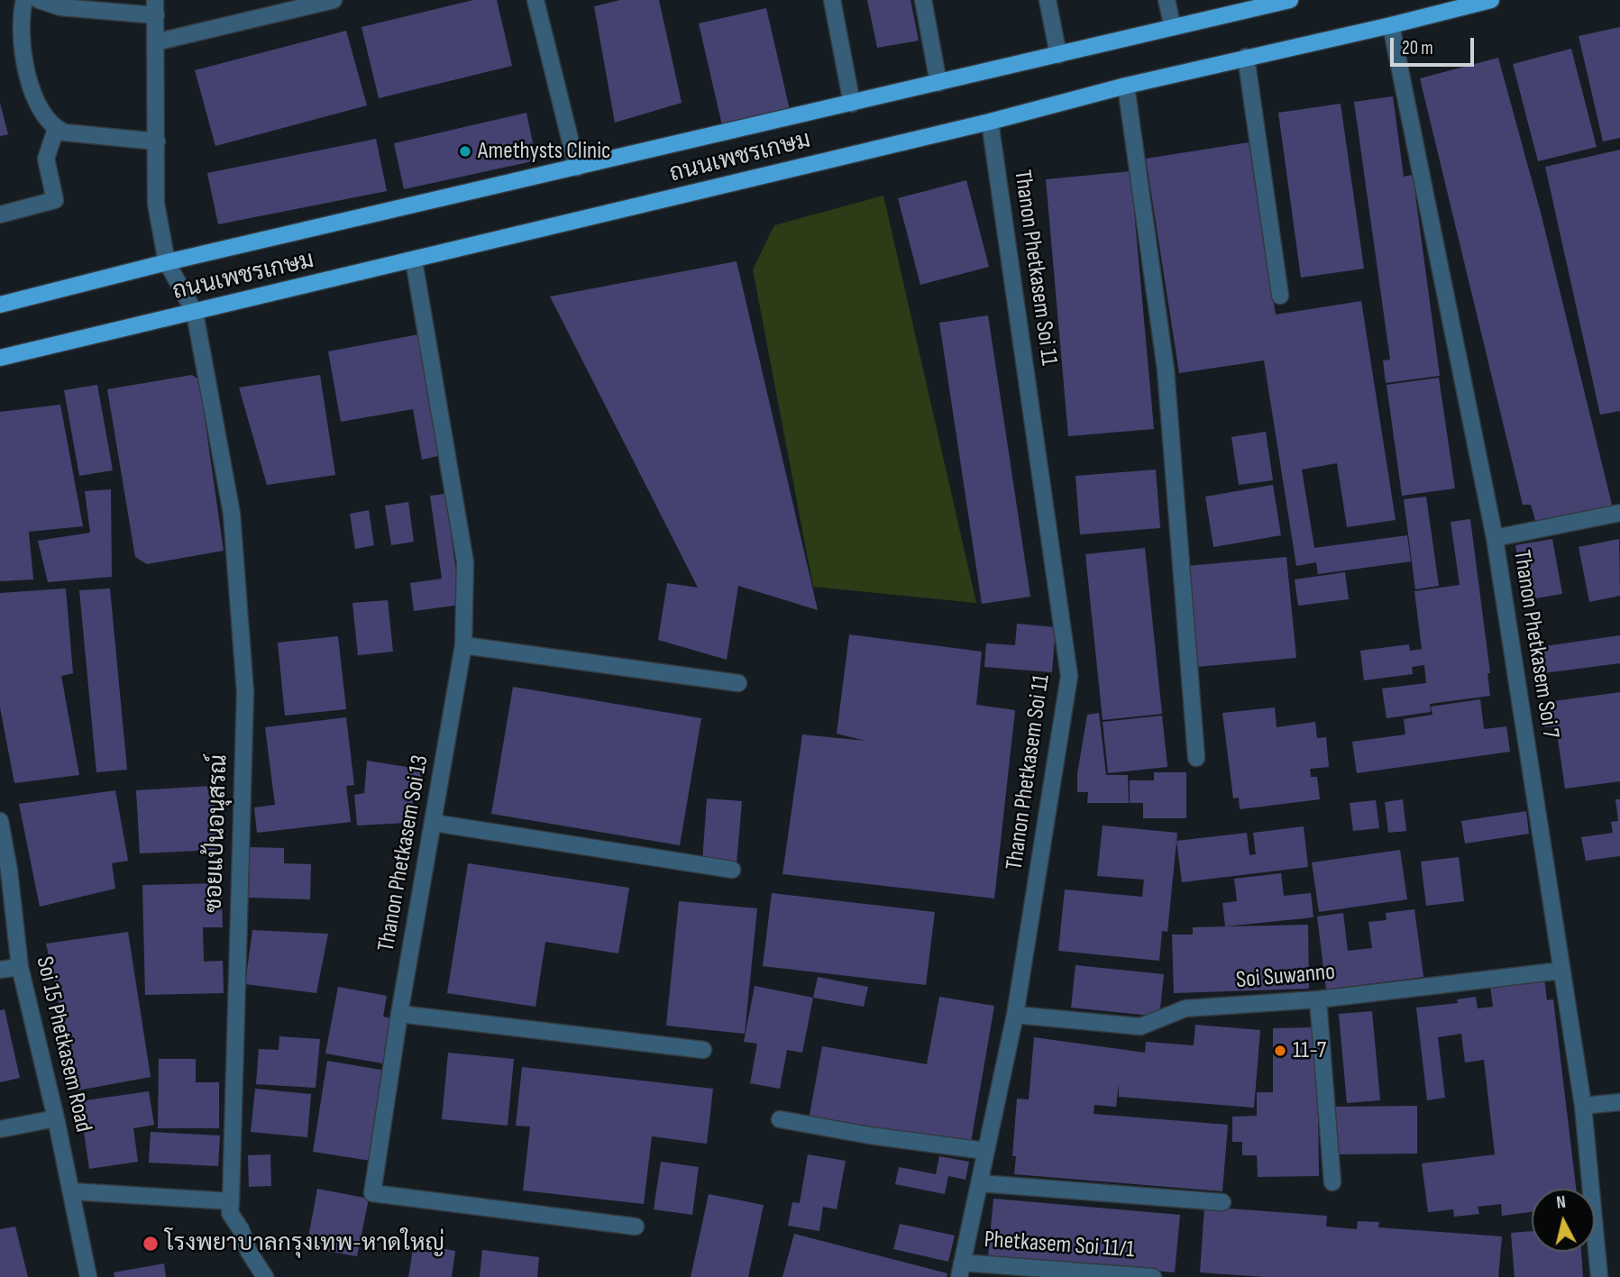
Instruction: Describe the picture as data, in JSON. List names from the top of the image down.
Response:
{
  "streets": {
    "main road": ["ถนนเพชรเกษม"],
    "street": [
      "Thanon Phetkasem Soi 11",
      "Thanon Phetkasem Soi 7",
      "ซอยแป้นอนุสรณ์",
      "Thanon Phetkasem Soi 13",
      "Soi Suwanno",
      "Soi 15 Phetkasem Road",
      "Phetkasem Soi 11/1"
    ]
  },
  "crossings": [
    ["ถนนเพชรเกษม", "Thanon Phetkasem Soi 11"],
    ["ถนนเพชรเกษม", "Thanon Phetkasem Soi 7"],
    ["ถนนเพชรเกษม", "ซอยแป้นอนุสรณ์"],
    ["ถนนเพชรเกษม", "Thanon Phetkasem Soi 13"],
    ["Thanon Phetkasem Soi 11", "Soi Suwanno"],
    ["Thanon Phetkasem Soi 11", "Phetkasem Soi 11/1"],
    ["Thanon Phetkasem Soi 7", "Soi Suwanno"]
  ],
  "places": ["Amethysts Clinic", "11-7", "โรงพยาบาลกรุงเทพ-หาดใหญ่"],
  "scale_bar": "20 m",
  "north": "top"
}
